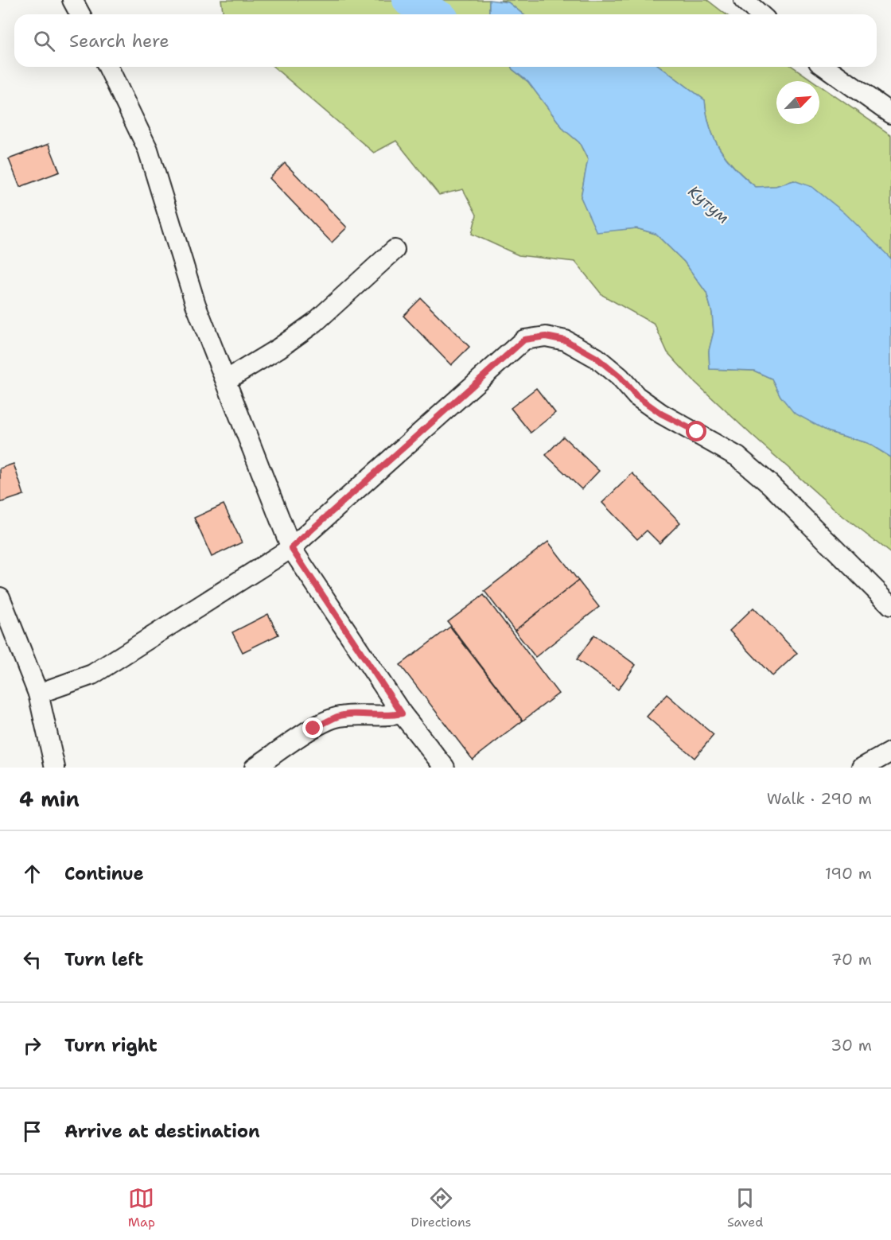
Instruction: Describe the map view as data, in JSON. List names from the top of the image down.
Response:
{
  "water": ["Кутум"],
  "north": "top right",
  "page": {
    "search": "Search here",
    "heading": ["4 min", "Walk · 290 m"],
    "list": [
      ["Continue", "190 m"],
      ["Turn left", "70 m"],
      ["Turn right", "30 m"],
      "Arrive at destination"
    ],
    "nav": ["Map", "Directions", "Saved"]
  }
}
